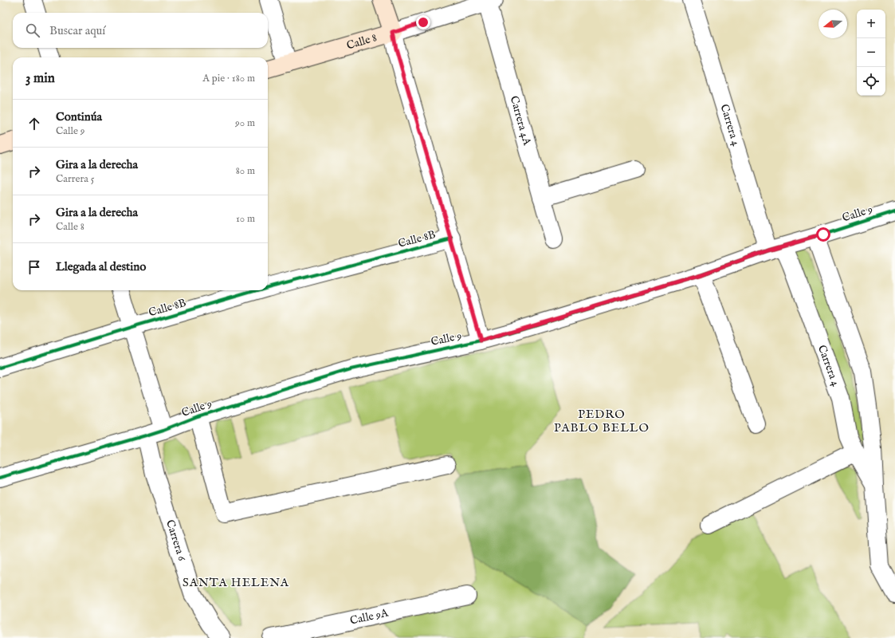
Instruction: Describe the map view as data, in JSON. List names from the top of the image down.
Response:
{
  "streets": {
    "main road": ["Calle 8"],
    "street": [
      "Carrera 4A",
      "Carrera 4",
      "Calle 9",
      "Calle 8B",
      "Carrera 6",
      "Calle 9A"
    ]
  },
  "crossings": [
    ["Calle 8", "Carrera 4A"],
    ["Carrera 4", "Calle 9"],
    ["Calle 9", "Carrera 6"]
  ],
  "districts": ["PEDRO PABLO BELLO", "SANTA HELENA"],
  "north": "left",
  "page": {
    "map_buttons": ["+", "−"],
    "search": "Buscar aquí",
    "heading": ["3 min", "A pie · 180 m"],
    "list": [
      ["Continúa", "Calle 9", "90 m"],
      ["Gira a la derecha", "Carrera 5", "80 m"],
      ["Gira a la derecha", "Calle 8", "10 m"],
      "Llegada al destino"
    ]
  }
}
